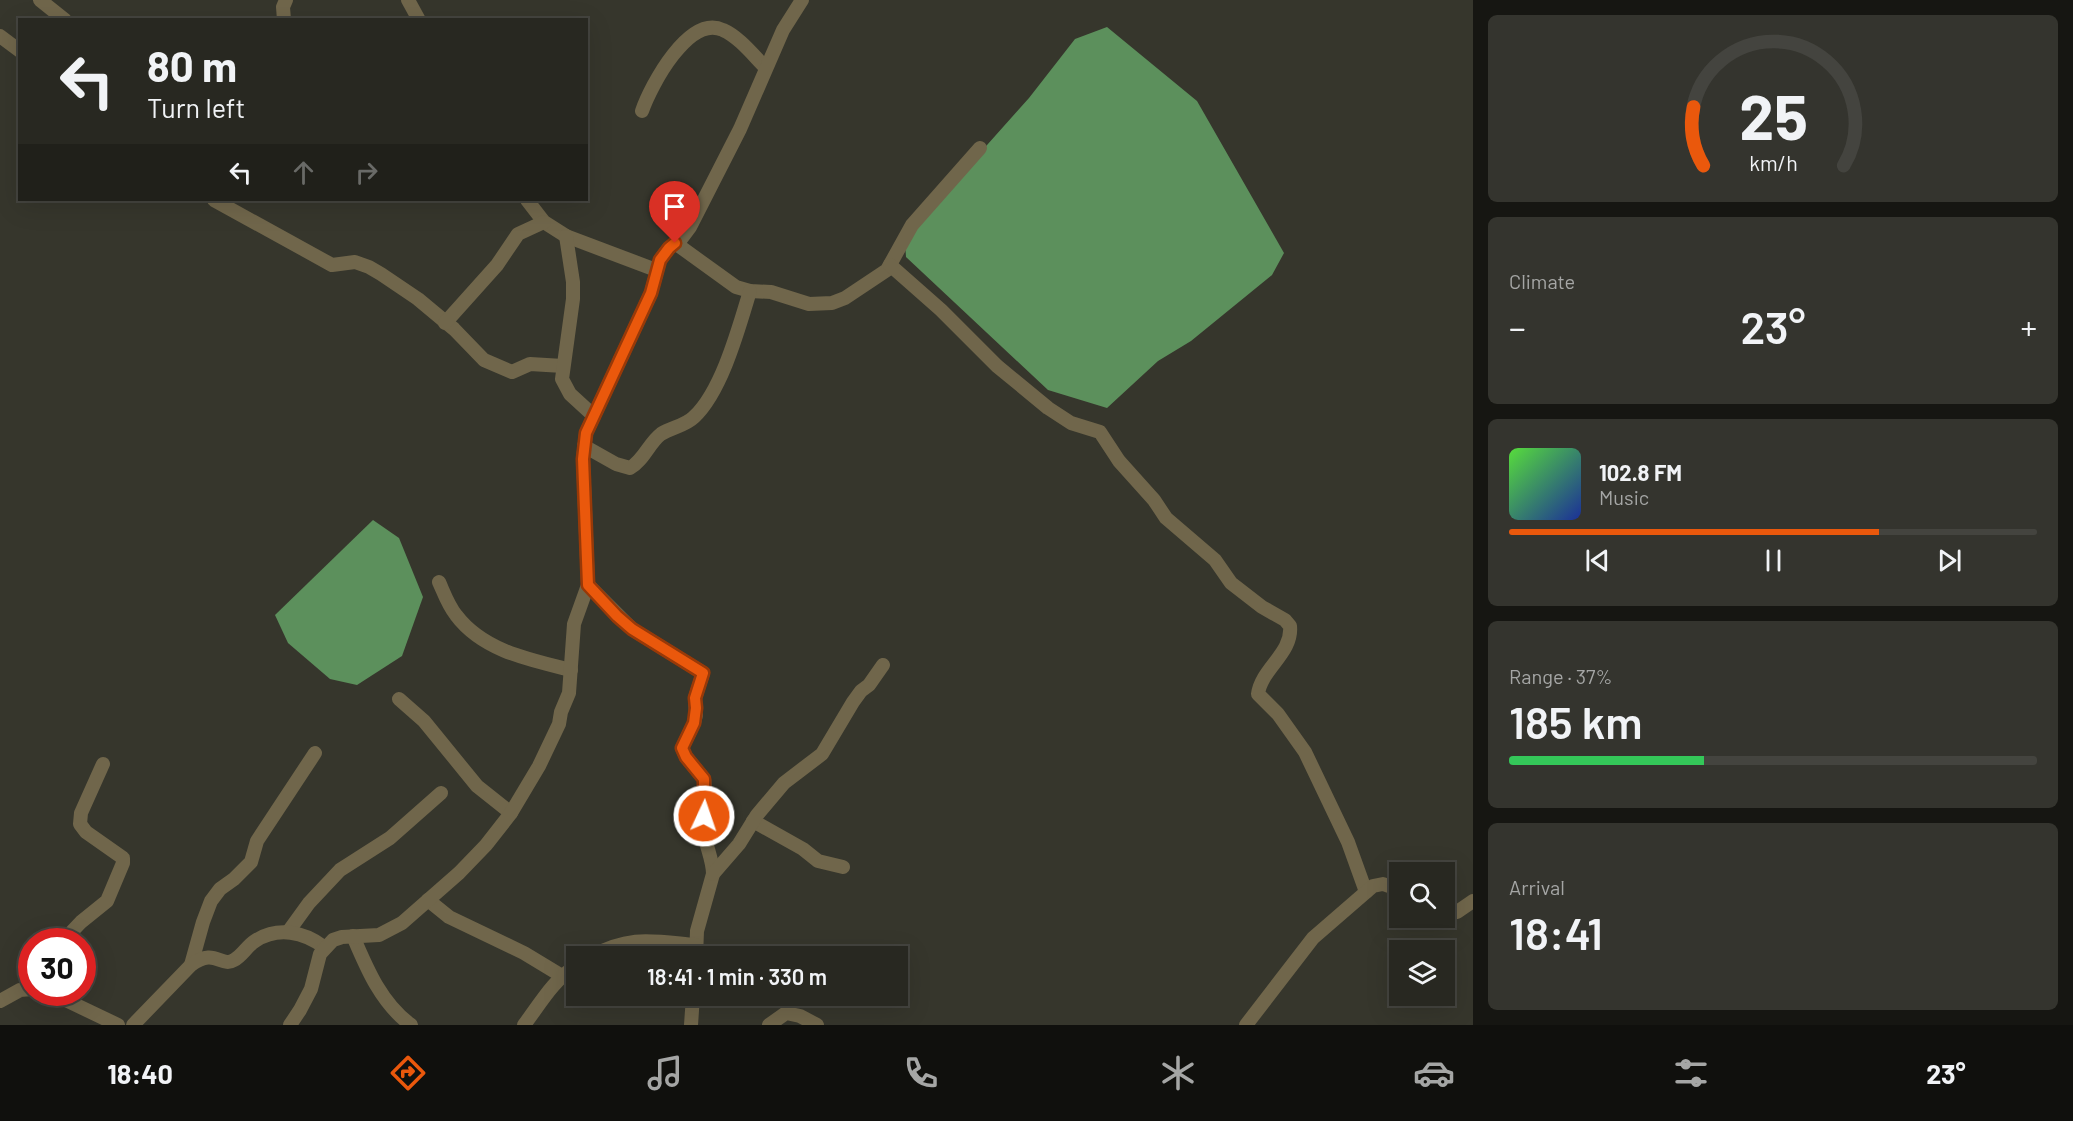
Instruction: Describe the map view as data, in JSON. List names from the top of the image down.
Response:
{
  "page": {
    "turn": ["80 m", "Turn left"],
    "tile": [
      "Climate",
      ["Range · 37%", "185 km"],
      ["Arrival", "18:41"]
    ],
    "heat": ["−", "23°", "+"],
    "song": ["102.8 FM", "Music"],
    "limit": "30",
    "trip": "18:41 · 1 min · 330 m",
    "tabs": ["18:40", "23°"],
    "gauge": ["25", "km/h"]
  }
}
